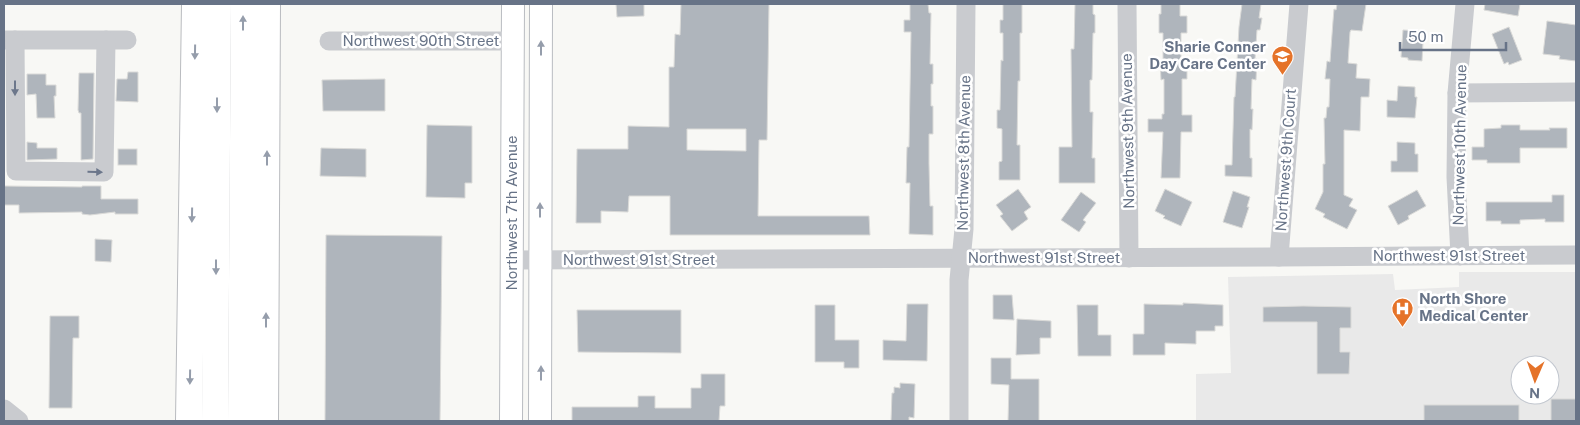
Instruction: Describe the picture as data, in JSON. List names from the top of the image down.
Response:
{
  "streets": {
    "main road": ["Northwest 7th Avenue"],
    "street": [
      "Northwest 90th Street",
      "Northwest 9th Avenue",
      "Northwest 10th Avenue",
      "Northwest 8th Avenue",
      "Northwest 9th Court",
      "Northwest 91st Street"
    ]
  },
  "crossings": [
    ["Northwest 90th Street", "Northwest 7th Avenue"],
    ["Northwest 9th Avenue", "Northwest 91st Street"],
    ["Northwest 10th Avenue", "Northwest 91st Street"],
    ["Northwest 8th Avenue", "Northwest 91st Street"],
    ["Northwest 9th Court", "Northwest 91st Street"],
    ["Northwest 7th Avenue", "Northwest 91st Street"]
  ],
  "places": {
    "school or university": ["Sharie Conner Day Care Center"],
    "hospital": ["North Shore Medical Center"]
  },
  "scale_bar": "50 m",
  "north": "bottom"
}
